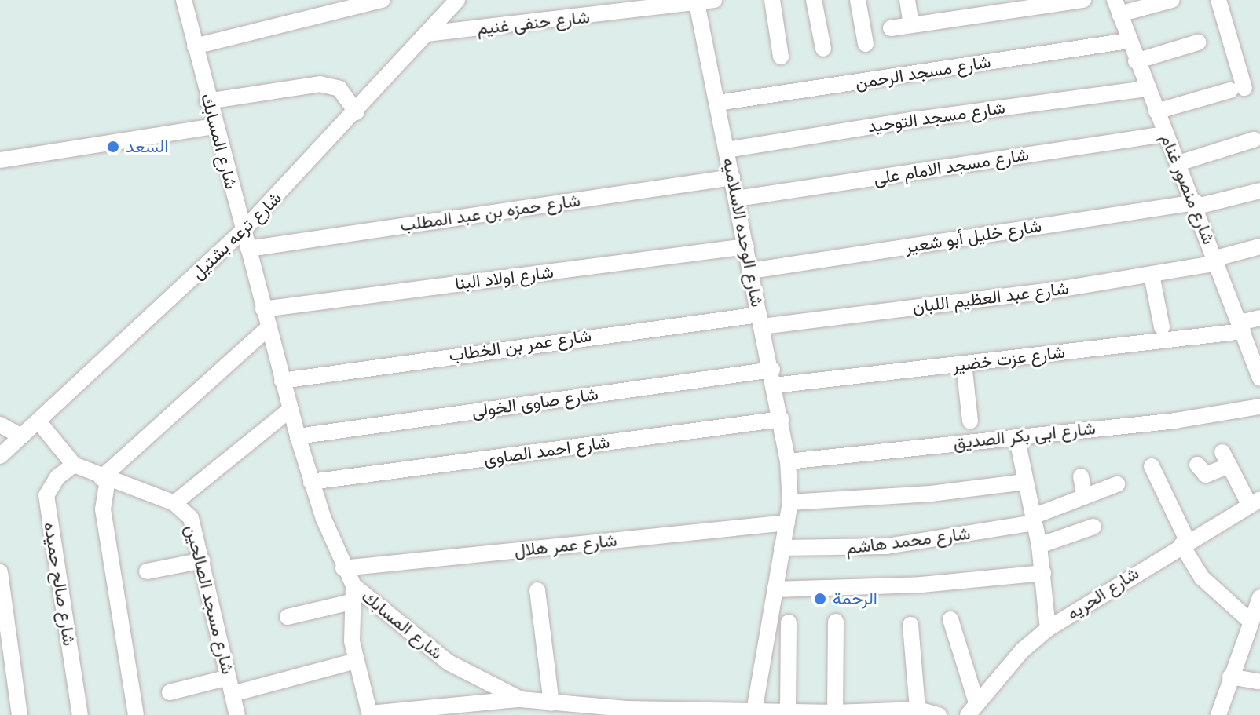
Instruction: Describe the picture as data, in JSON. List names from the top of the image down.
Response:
{
  "streets": {
    "street": [
      "شارع حنفى غنيم",
      "شارع مسجد الرحمن",
      "شارع مسجد التوحيد",
      "شارع المسابك",
      "شارع مسجد الامام على",
      "شارع منصور غنام",
      "شارع حمزه بن عبد المطلب",
      "شارع الوحده الاسلاميه",
      "شارع ترعه بشتيل",
      "شارع خليل أبو شعير",
      "شارع اولاد البنا",
      "شارع عبد العظيم اللبان",
      "شارع عمر بن الخطاب",
      "شارع عزت خضير",
      "شارع صاوى الخولى",
      "شارع ابى بكر الصديق",
      "شارع احمد الصاوى",
      "شارع محمد هاشم",
      "شارع عمر هلال",
      "شارع صالح حميده",
      "شارع الحريه",
      "شارع مسجد الصالحين"
    ]
  },
  "crossings": [
    ["شارع حنفى غنيم", "شارع الوحده الاسلاميه"],
    ["شارع حنفى غنيم", "شارع ترعه بشتيل"],
    ["شارع مسجد الرحمن", "شارع منصور غنام"],
    ["شارع مسجد الرحمن", "شارع الوحده الاسلاميه"],
    ["شارع مسجد التوحيد", "شارع منصور غنام"],
    ["شارع مسجد التوحيد", "شارع الوحده الاسلاميه"],
    ["شارع المسابك", "شارع حمزه بن عبد المطلب"],
    ["شارع المسابك", "شارع الوحده الاسلاميه"],
    ["شارع المسابك", "شارع ترعه بشتيل"],
    ["شارع المسابك", "شارع اولاد البنا"],
    ["شارع المسابك", "شارع عمر بن الخطاب"],
    ["شارع المسابك", "شارع صاوى الخولى"],
    ["شارع المسابك", "شارع احمد الصاوى"],
    ["شارع المسابك", "شارع عمر هلال"],
    ["شارع مسجد الامام على", "شارع منصور غنام"],
    ["شارع مسجد الامام على", "شارع الوحده الاسلاميه"],
    ["شارع منصور غنام", "شارع خليل أبو شعير"],
    ["شارع منصور غنام", "شارع عبد العظيم اللبان"],
    ["شارع منصور غنام", "شارع عزت خضير"],
    ["شارع حمزه بن عبد المطلب", "شارع الوحده الاسلاميه"],
    ["شارع الوحده الاسلاميه", "شارع خليل أبو شعير"],
    ["شارع الوحده الاسلاميه", "شارع اولاد البنا"],
    ["شارع الوحده الاسلاميه", "شارع عبد العظيم اللبان"],
    ["شارع الوحده الاسلاميه", "شارع عمر بن الخطاب"],
    ["شارع الوحده الاسلاميه", "شارع عزت خضير"],
    ["شارع الوحده الاسلاميه", "شارع صاوى الخولى"],
    ["شارع الوحده الاسلاميه", "شارع ابى بكر الصديق"],
    ["شارع الوحده الاسلاميه", "شارع احمد الصاوى"],
    ["شارع الوحده الاسلاميه", "شارع محمد هاشم"],
    ["شارع الوحده الاسلاميه", "شارع عمر هلال"],
    ["شارع ترعه بشتيل", "شارع مسجد الصالحين"],
    ["شارع عبد العظيم اللبان", "شارع عمر بن الخطاب"],
    ["شارع عزت خضير", "شارع صاوى الخولى"],
    ["شارع صالح حميده", "شارع مسجد الصالحين"]
  ],
  "places": ["السعد", "الرحمة"]
}
